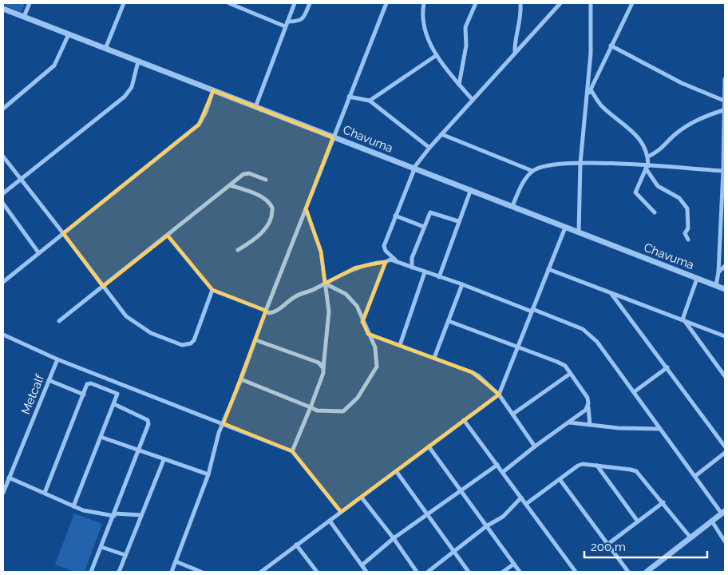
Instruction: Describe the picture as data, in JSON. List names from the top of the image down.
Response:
{
  "streets": {
    "street": ["Chavuma", "Metcalf"]
  },
  "scale_bar": "200 m"
}
